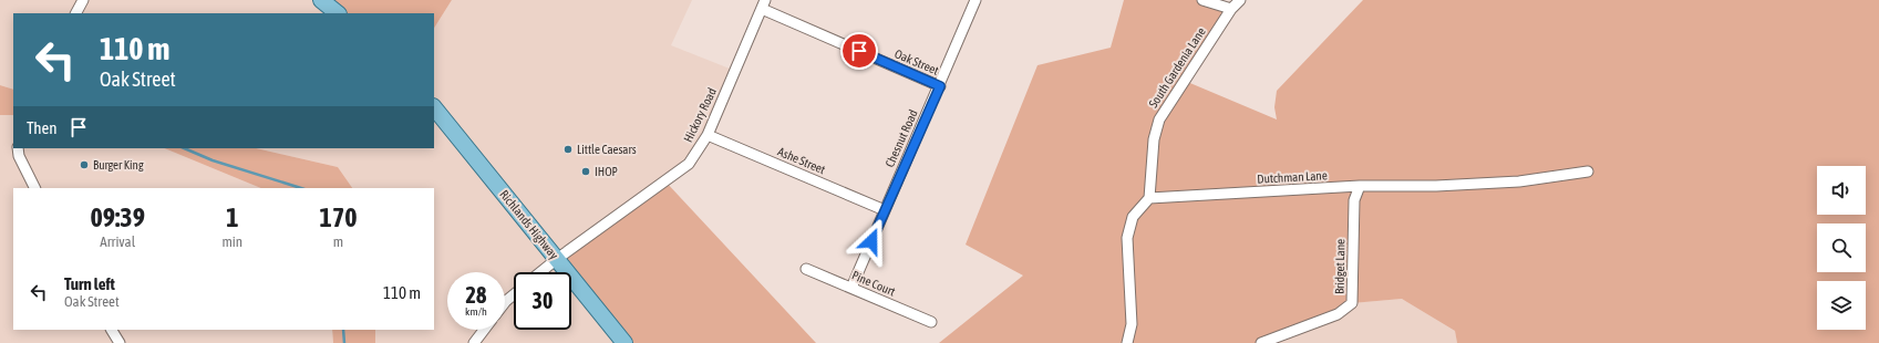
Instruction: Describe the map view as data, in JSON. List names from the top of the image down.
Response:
{
  "streets": {
    "main road": ["Richlands Highway"],
    "street": [
      "Oak Street",
      "South Gardenia Lane",
      "Hickory Road",
      "Chesnut Road",
      "Ashe Street",
      "Dutchman Lane",
      "Bridget Lane",
      "Pine Court"
    ]
  },
  "crossings": [
    ["Oak Street", "Hickory Road"],
    ["Oak Street", "Chesnut Road"],
    ["South Gardenia Lane", "Dutchman Lane"],
    ["Hickory Road", "Ashe Street"],
    ["Hickory Road", "Richlands Highway"],
    ["Chesnut Road", "Ashe Street"],
    ["Chesnut Road", "Pine Court"],
    ["Dutchman Lane", "Bridget Lane"]
  ],
  "places": ["Little Caesars", "Burger King", "IHOP"],
  "page": {
    "turn": ["110 m", "Oak Street"],
    "then": "Then",
    "eta": [
      "09:39",
      "Arrival",
      "1",
      "min",
      "170",
      "m"
    ],
    "list": [
      {
        "name": "Turn left",
        "note": "Oak Street",
        "value": "110 m"
      }
    ],
    "speed": "28 km/h",
    "limit": "30"
  }
}
